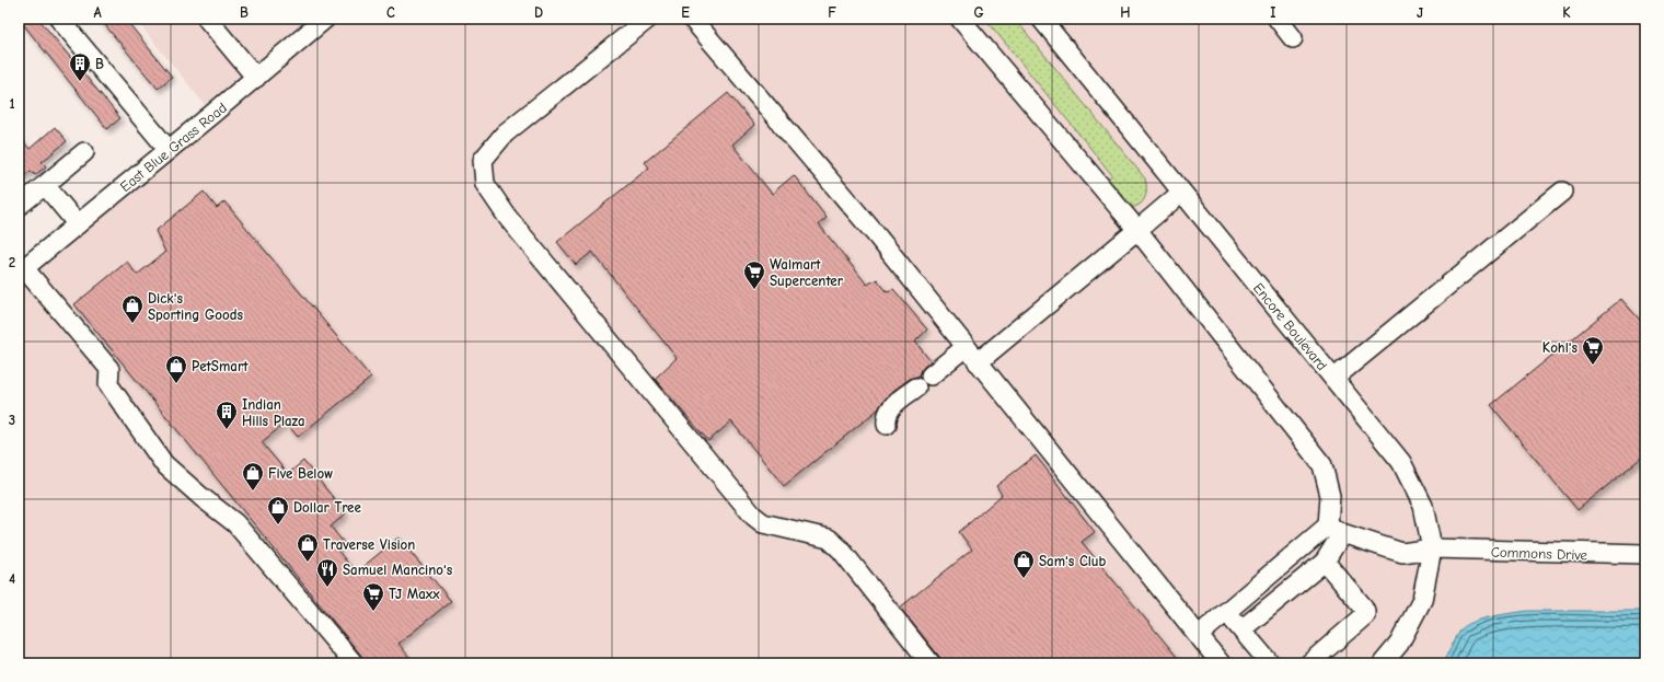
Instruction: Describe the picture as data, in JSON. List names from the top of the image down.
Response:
{
  "streets": {
    "street": ["East Blue Grass Road", "Encore Boulevard", "Commons Drive"]
  },
  "crossings": [
    ["Encore Boulevard", "Commons Drive"]
  ],
  "places": {
    "building": ["B", "Indian Hills Plaza"],
    "supermarket": ["Walmart Supercenter", "Kohl's", "TJ Maxx"],
    "shop": [
      "Dick's Sporting Goods",
      "PetSmart",
      "Five Below",
      "Dollar Tree",
      "Traverse Vision",
      "Sam's Club"
    ],
    "restaurant": ["Samuel Mancino's"]
  },
  "grid": {
    "columns": [
      "A",
      "B",
      "C",
      "D",
      "E",
      "F",
      "G",
      "H",
      "I",
      "J",
      "K"
    ],
    "rows": [
      "1",
      "2",
      "3",
      "4"
    ]
  }
}
